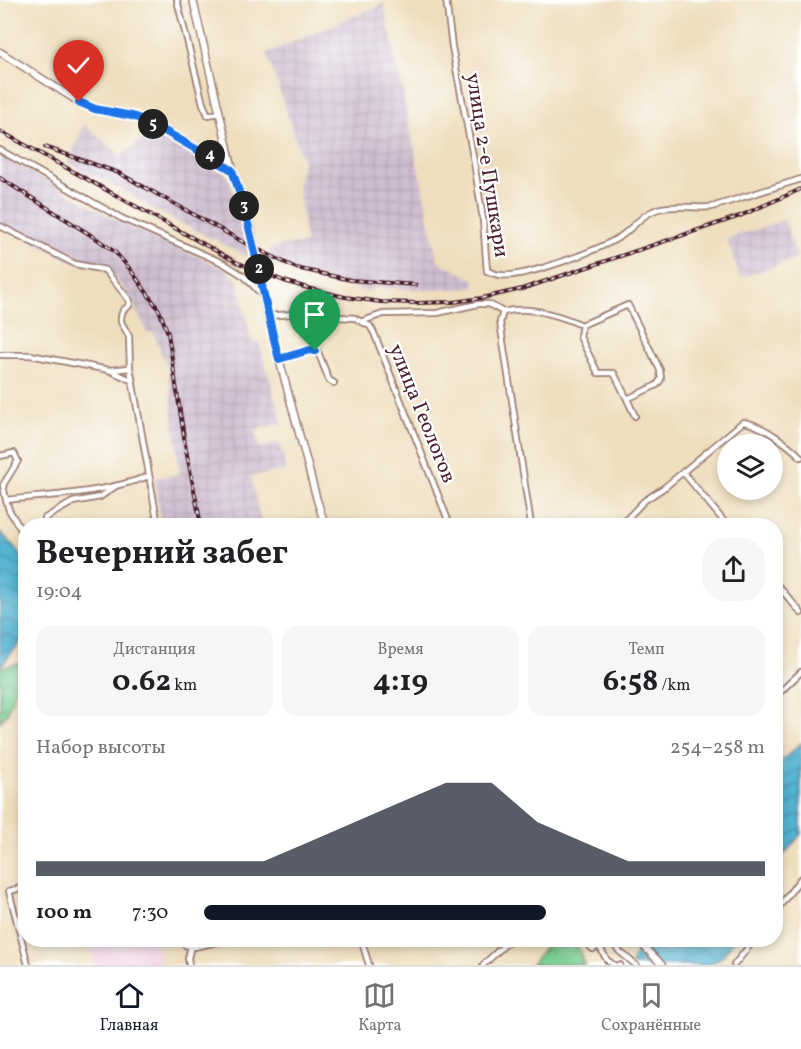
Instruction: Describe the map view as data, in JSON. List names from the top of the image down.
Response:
{
  "streets": {
    "street": ["улица 2-е Пушкари", "улица Геологов"]
  },
  "page": {
    "pins": [
      "5",
      "4",
      "3",
      "2"
    ],
    "heading": ["Вечерний забег", "19:04"],
    "stats": [
      ["Дистанция", "0.62 km"],
      ["Время", "4:19"],
      ["Темп", "6:58 /km"]
    ],
    "chart": ["Набор высоты", "254–258 m"],
    "list": [
      {
        "name": "100 m",
        "note": "7:30"
      }
    ],
    "tabs": ["Главная", "Карта", "Сохранённые"]
  }
}
